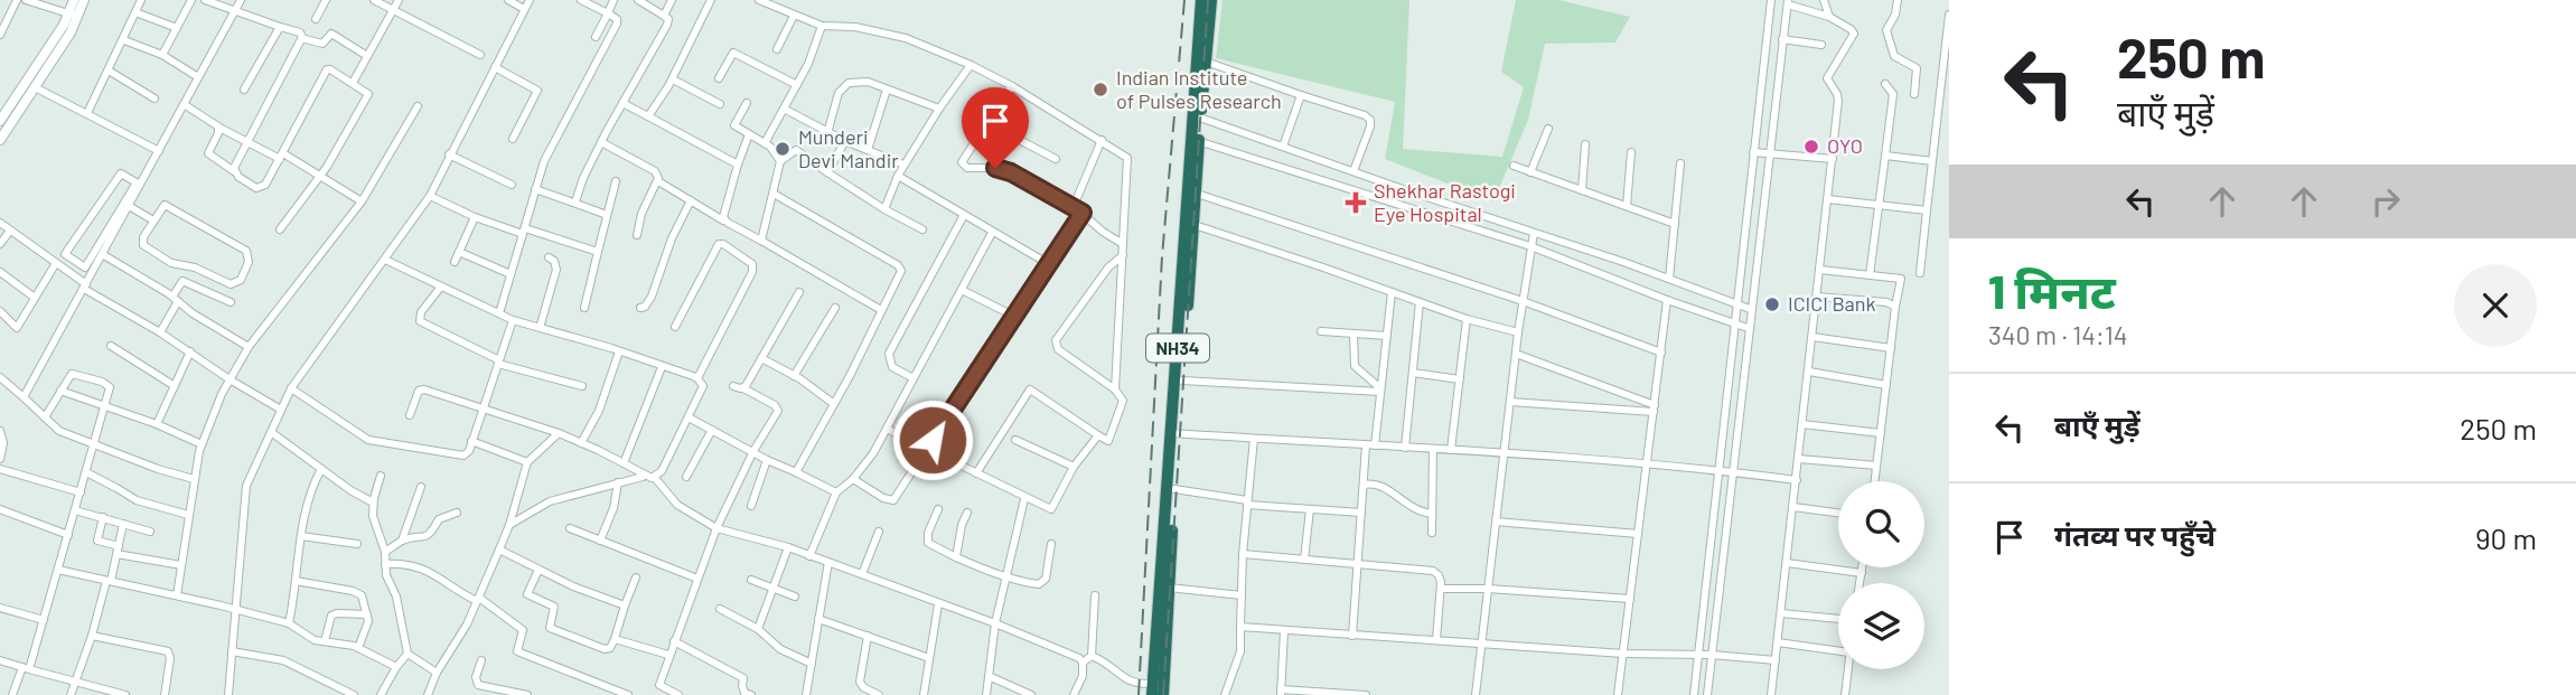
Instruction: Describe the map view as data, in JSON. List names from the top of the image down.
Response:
{
  "streets": {
    "highway": ["NH34"]
  },
  "places": {
    "other": [
      "Indian Institute of Pulses Research",
      "OYO",
      "Munderi Devi Mandir",
      "ICICI Bank"
    ],
    "health": ["Shekhar Rastogi Eye Hospital"]
  },
  "page": {
    "turn": ["250 m", "बाएँ मुड़ें"],
    "heading": ["1 मिनट", "340 m · 14:14"],
    "list": [
      {
        "name": "बाएँ मुड़ें",
        "value": "250 m"
      },
      {
        "name": "गंतव्य पर पहुँचे",
        "value": "90 m"
      }
    ]
  }
}
